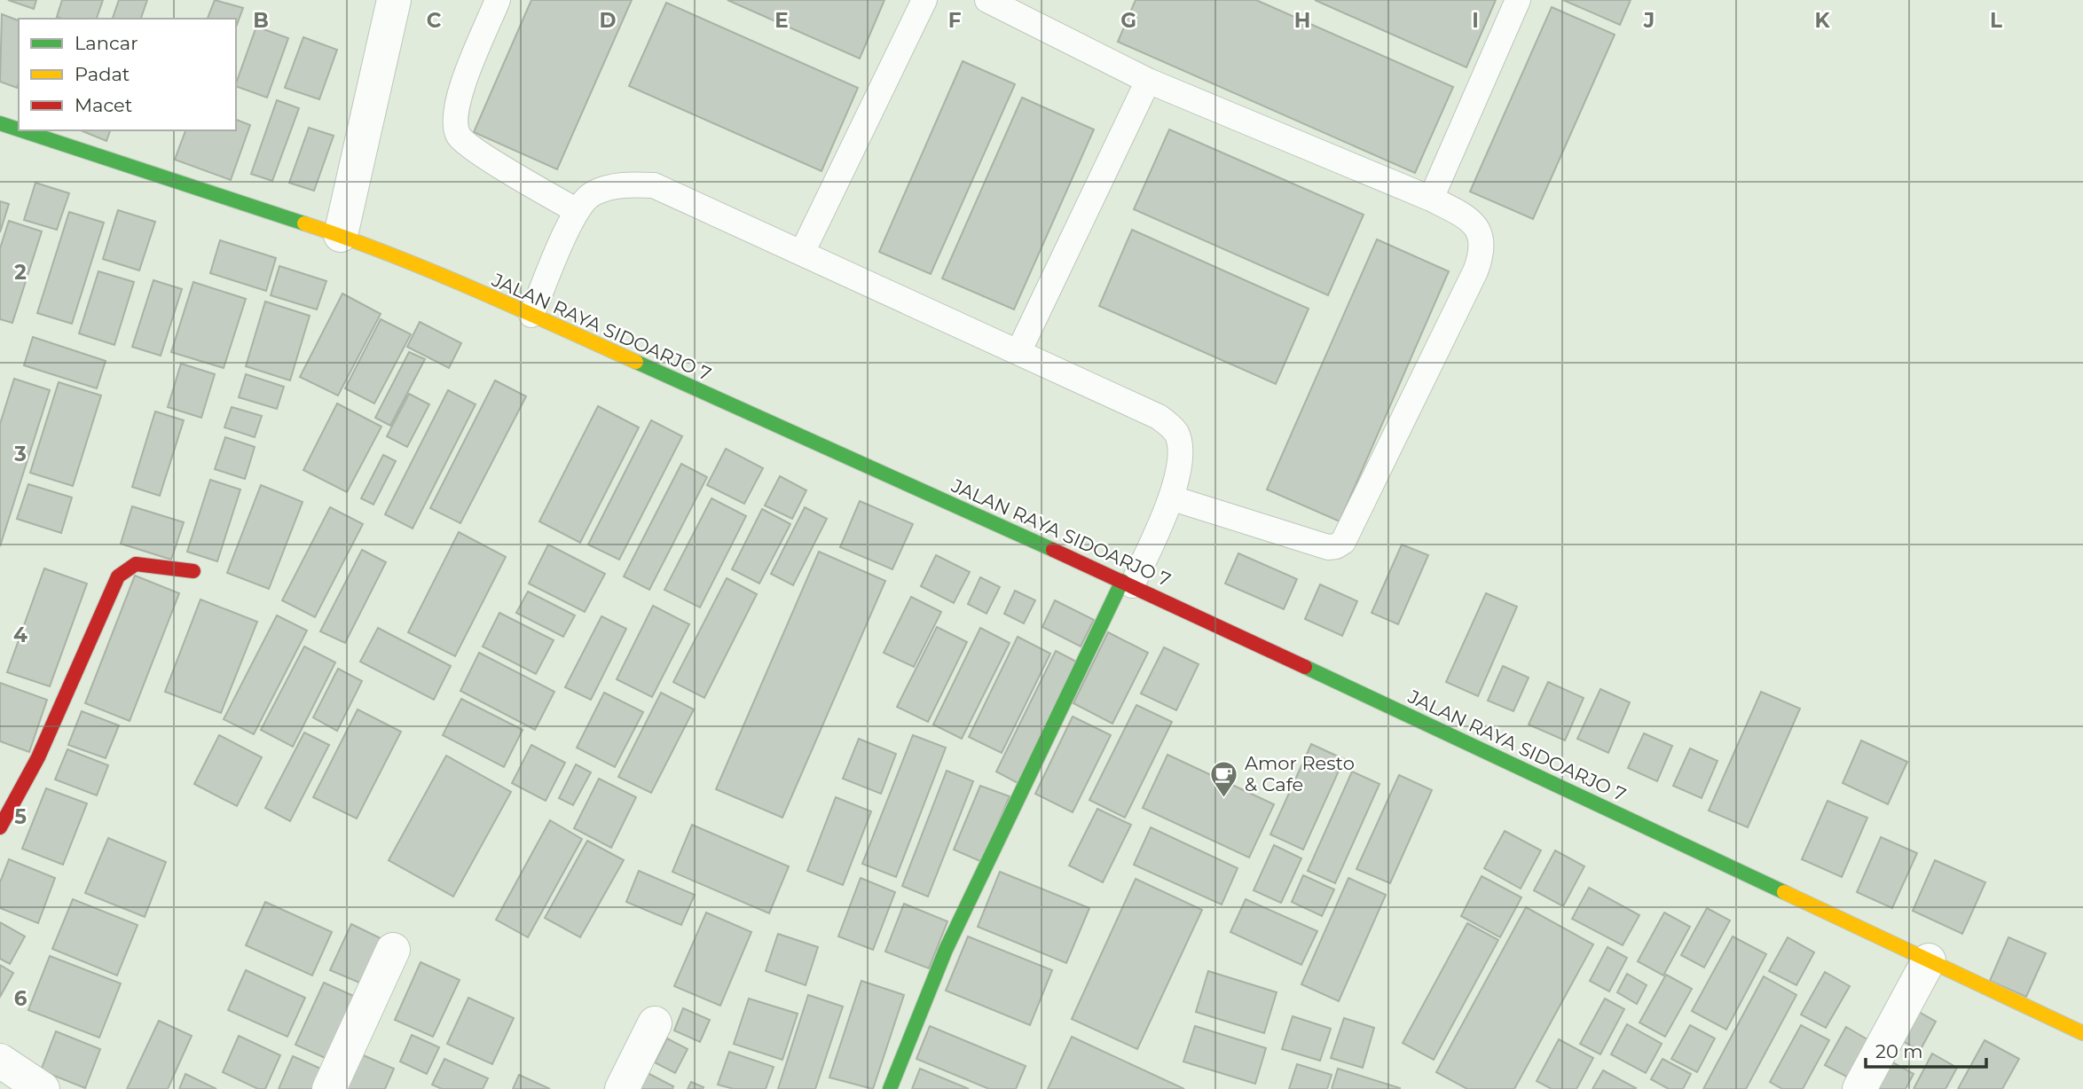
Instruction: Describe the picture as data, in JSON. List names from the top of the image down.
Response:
{
  "streets": {
    "main road": ["JALAN RAYA SIDOARJO 7"]
  },
  "places": {
    "cafe": ["Amor Resto & Cafe"]
  },
  "legend": ["Lancar", "Padat", "Macet"],
  "scale_bar": "20 m",
  "grid": {
    "columns": [
      "B",
      "C",
      "D",
      "E",
      "F",
      "G",
      "H",
      "I",
      "J",
      "K",
      "L"
    ],
    "rows": [
      "2",
      "3",
      "4",
      "5",
      "6"
    ]
  }
}
